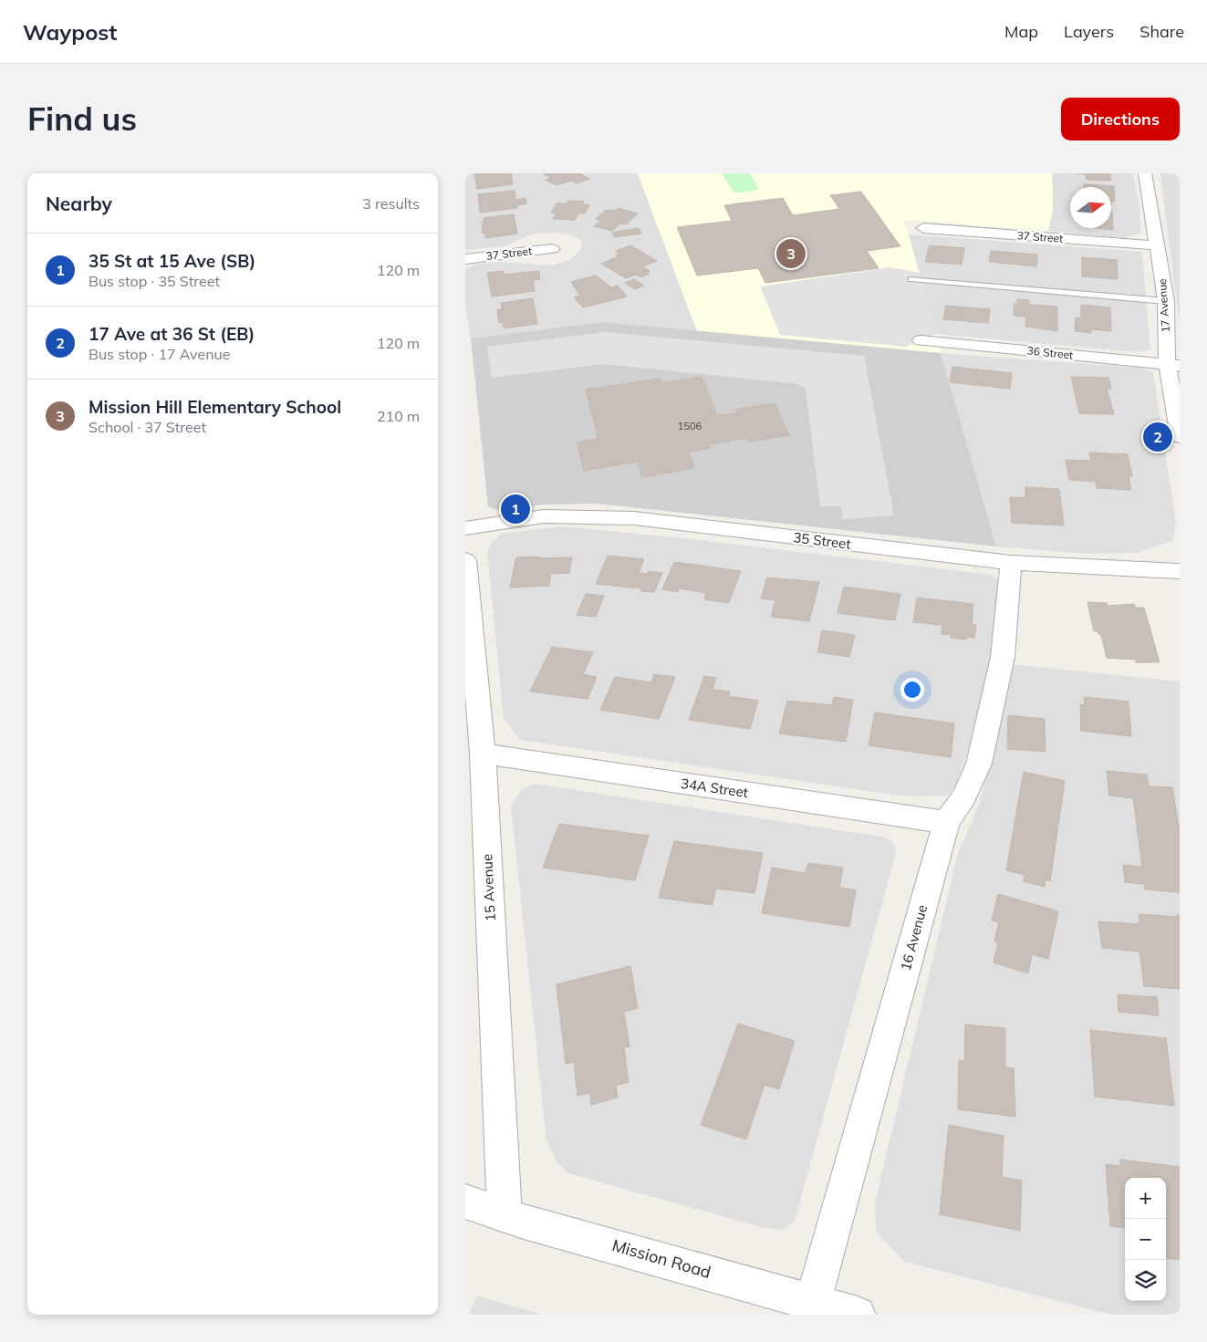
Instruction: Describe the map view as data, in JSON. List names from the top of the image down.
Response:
{
  "streets": {
    "street": [
      "37 Street",
      "17 Avenue",
      "36 Street",
      "35 Street",
      "34A Street",
      "15 Avenue",
      "16 Avenue",
      "Mission Road"
    ]
  },
  "crossings": [
    ["37 Street", "17 Avenue"],
    ["17 Avenue", "36 Street"],
    ["35 Street", "16 Avenue"],
    ["34A Street", "15 Avenue"],
    ["34A Street", "16 Avenue"],
    ["15 Avenue", "Mission Road"],
    ["16 Avenue", "Mission Road"]
  ],
  "house_numbers": ["1506"],
  "north": "right",
  "page": {
    "header": "Waypost",
    "nav": ["Map", "Layers", "Share"],
    "buttons": "Directions",
    "title": "Find us",
    "heading": ["Nearby", "3 results"],
    "list": [
      {
        "mark": "1",
        "name": "35 St at 15 Ave (SB)",
        "note": "Bus stop · 35 Street",
        "value": "120 m"
      },
      {
        "mark": "2",
        "name": "17 Ave at 36 St (EB)",
        "note": "Bus stop · 17 Avenue",
        "value": "120 m"
      },
      {
        "mark": "3",
        "name": "Mission Hill Elementary School",
        "note": "School · 37 Street",
        "value": "210 m"
      }
    ],
    "pins": ["3", "2", "1"],
    "map_buttons": ["+", "−"]
  }
}
